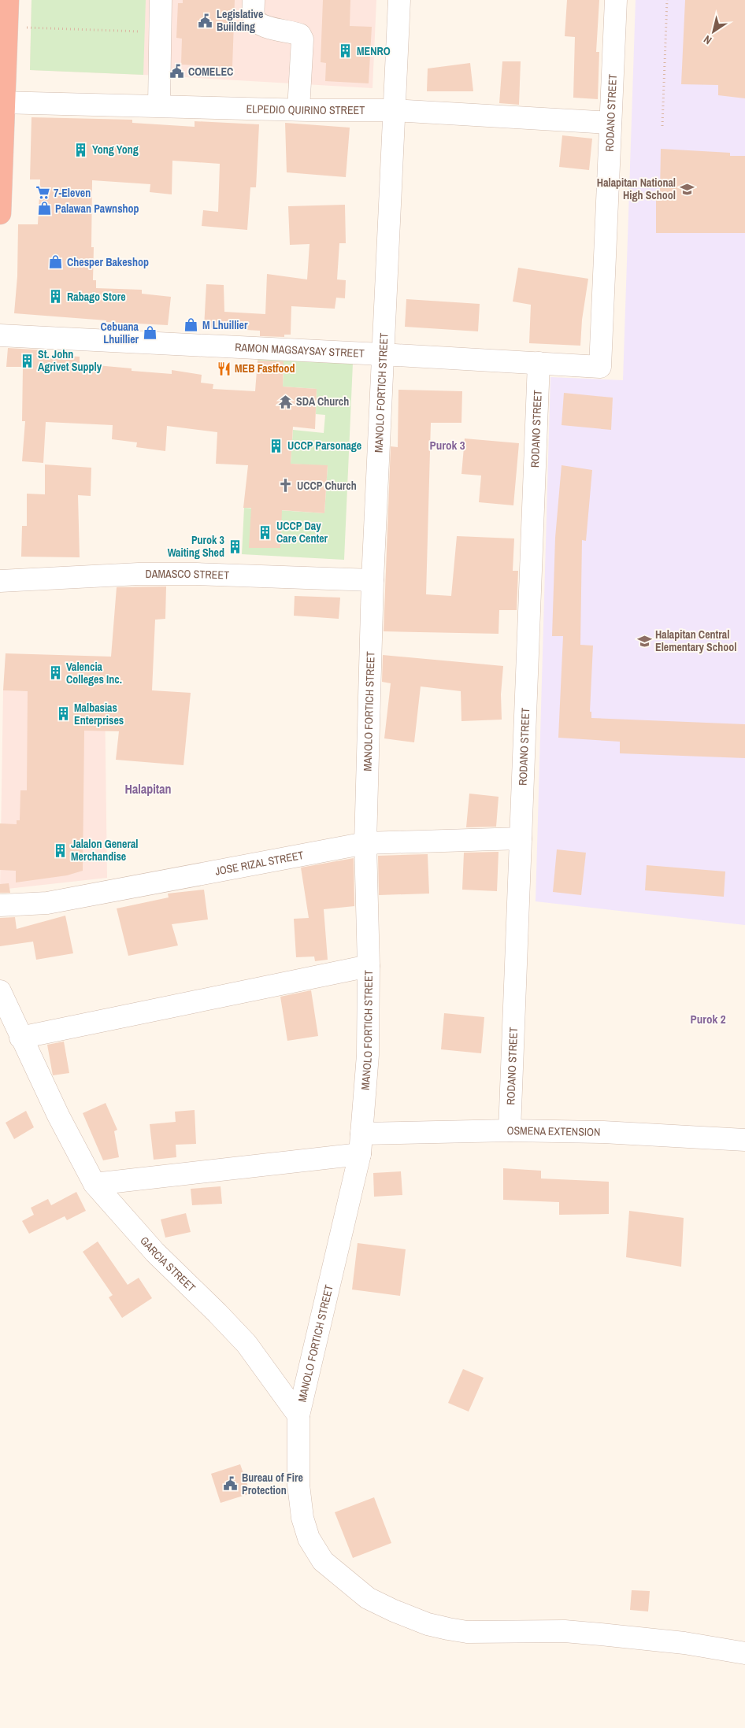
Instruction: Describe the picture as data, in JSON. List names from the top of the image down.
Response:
{
  "streets": {
    "street": [
      "ELPEDIO QUIRINO STREET",
      "RODANO STREET",
      "RAMON MAGSAYSAY STREET",
      "MANOLO FORTICH STREET",
      "DAMASCO STREET",
      "JOSE RIZAL STREET",
      "OSMENA EXTENSION",
      "GARCIA STREET"
    ]
  },
  "crossings": [
    ["ELPEDIO QUIRINO STREET", "RODANO STREET"],
    ["ELPEDIO QUIRINO STREET", "MANOLO FORTICH STREET"],
    ["RODANO STREET", "RAMON MAGSAYSAY STREET"],
    ["RODANO STREET", "JOSE RIZAL STREET"],
    ["RODANO STREET", "OSMENA EXTENSION"],
    ["RAMON MAGSAYSAY STREET", "MANOLO FORTICH STREET"],
    ["MANOLO FORTICH STREET", "DAMASCO STREET"],
    ["MANOLO FORTICH STREET", "JOSE RIZAL STREET"],
    ["MANOLO FORTICH STREET", "OSMENA EXTENSION"],
    ["MANOLO FORTICH STREET", "GARCIA STREET"],
    ["OSMENA EXTENSION", "GARCIA STREET"]
  ],
  "districts": ["Purok 3", "Halapitan", "Purok 2"],
  "places": {
    "public building": ["Legislative Buiilding", "COMELEC", "Bureau of Fire Protection"],
    "building": [
      "MENRO",
      "Yong Yong",
      "Rabago Store",
      "St. John Agrivet Supply",
      "UCCP Parsonage",
      "UCCP Day Care Center",
      "Purok 3 Waiting Shed",
      "Valencia Colleges Inc.",
      "Malbasias Enterprises",
      "Jalalon General Merchandise"
    ],
    "school or university": ["Halapitan National High School", "Halapitan Central Elementary School"],
    "supermarket": ["7-Eleven"],
    "shop": [
      "Palawan Pawnshop",
      "Chesper Bakeshop",
      "M Lhuillier",
      "Cebuana Lhuillier"
    ],
    "restaurant": ["MEB Fastfood"],
    "temple": ["SDA Church"],
    "church": ["UCCP Church"]
  },
  "north": "bottom left"
}
